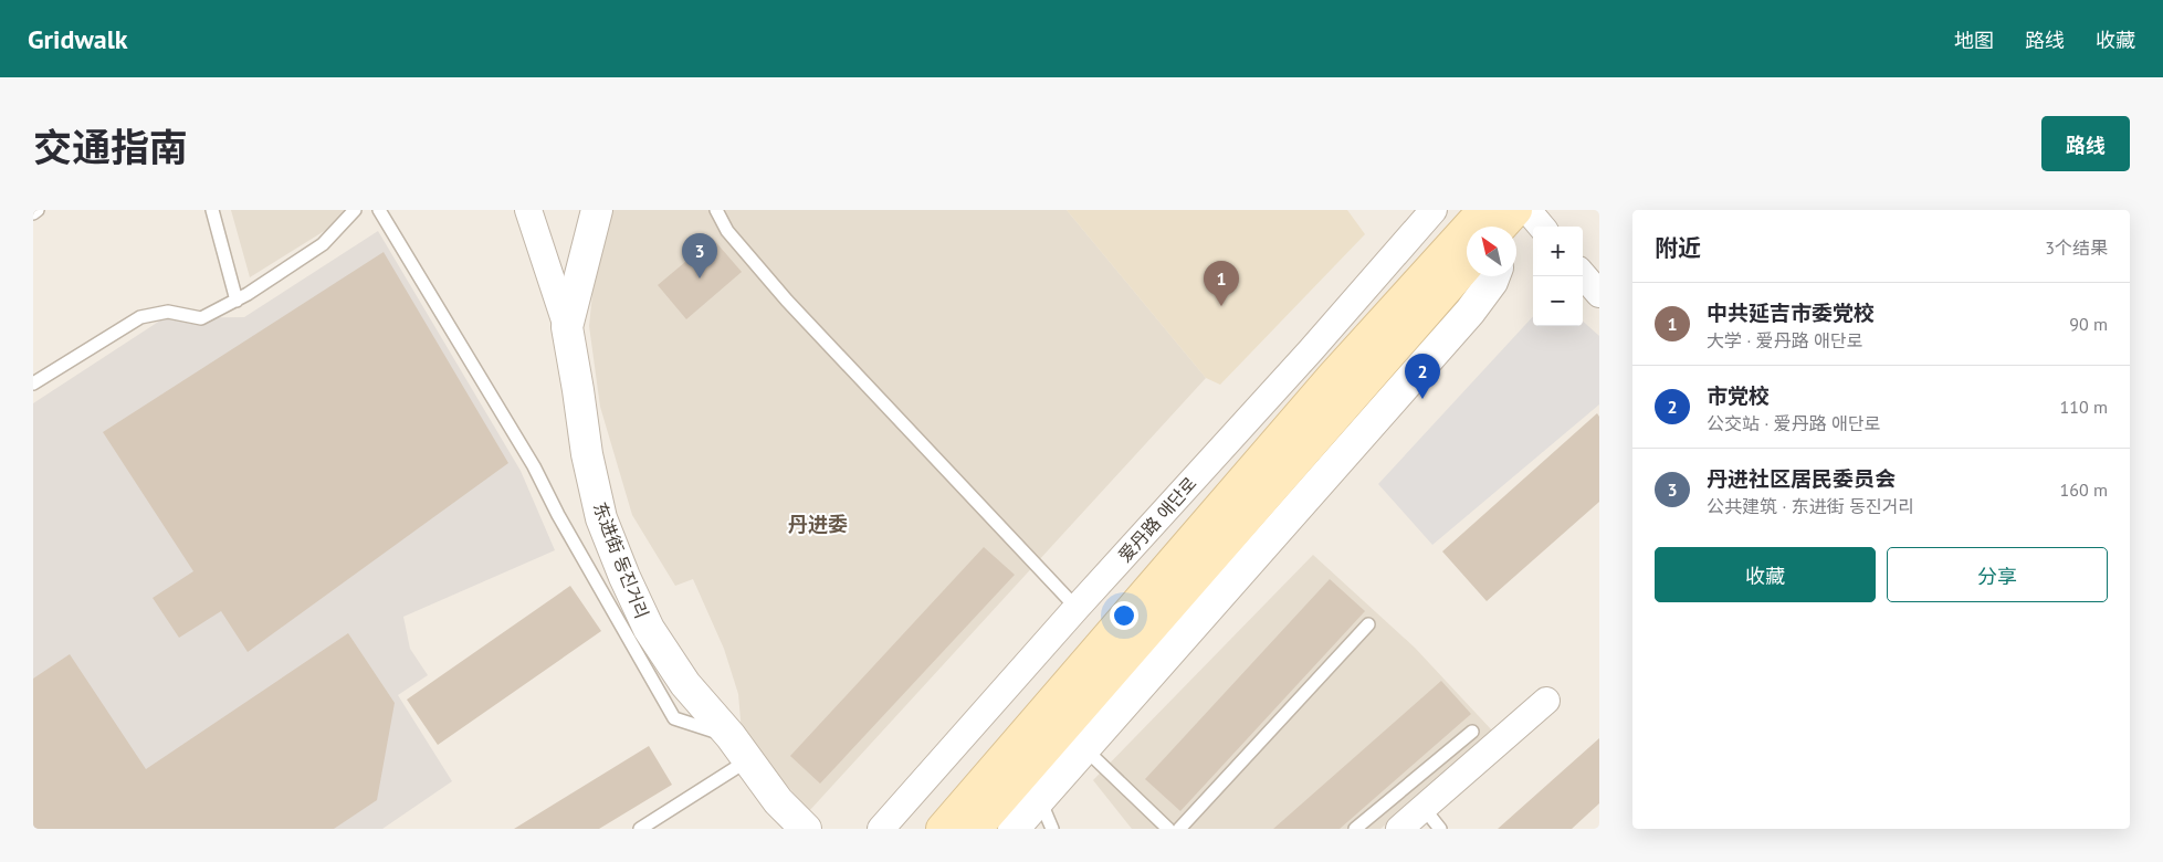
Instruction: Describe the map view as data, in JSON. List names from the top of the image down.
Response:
{
  "streets": {
    "street": ["爱丹路 애단로", "东进街 동진거리"]
  },
  "districts": ["丹进委"],
  "north": "top left",
  "page": {
    "header": "Gridwalk",
    "nav": ["地图", "路线", "收藏"],
    "title": "交通指南",
    "buttons": [
      "路线",
      ["收藏", "分享"]
    ],
    "heading": ["附近", "3个结果"],
    "map_buttons": ["+", "−"],
    "pins": ["3", "1", "2"],
    "list": [
      {
        "mark": "1",
        "name": "中共延吉市委党校",
        "note": "大学 · 爱丹路 애단로",
        "value": "90 m"
      },
      {
        "mark": "2",
        "name": "市党校",
        "note": "公交站 · 爱丹路 애단로",
        "value": "110 m"
      },
      {
        "mark": "3",
        "name": "丹进社区居民委员会",
        "note": "公共建筑 · 东进街 동진거리",
        "value": "160 m"
      }
    ]
  }
}
